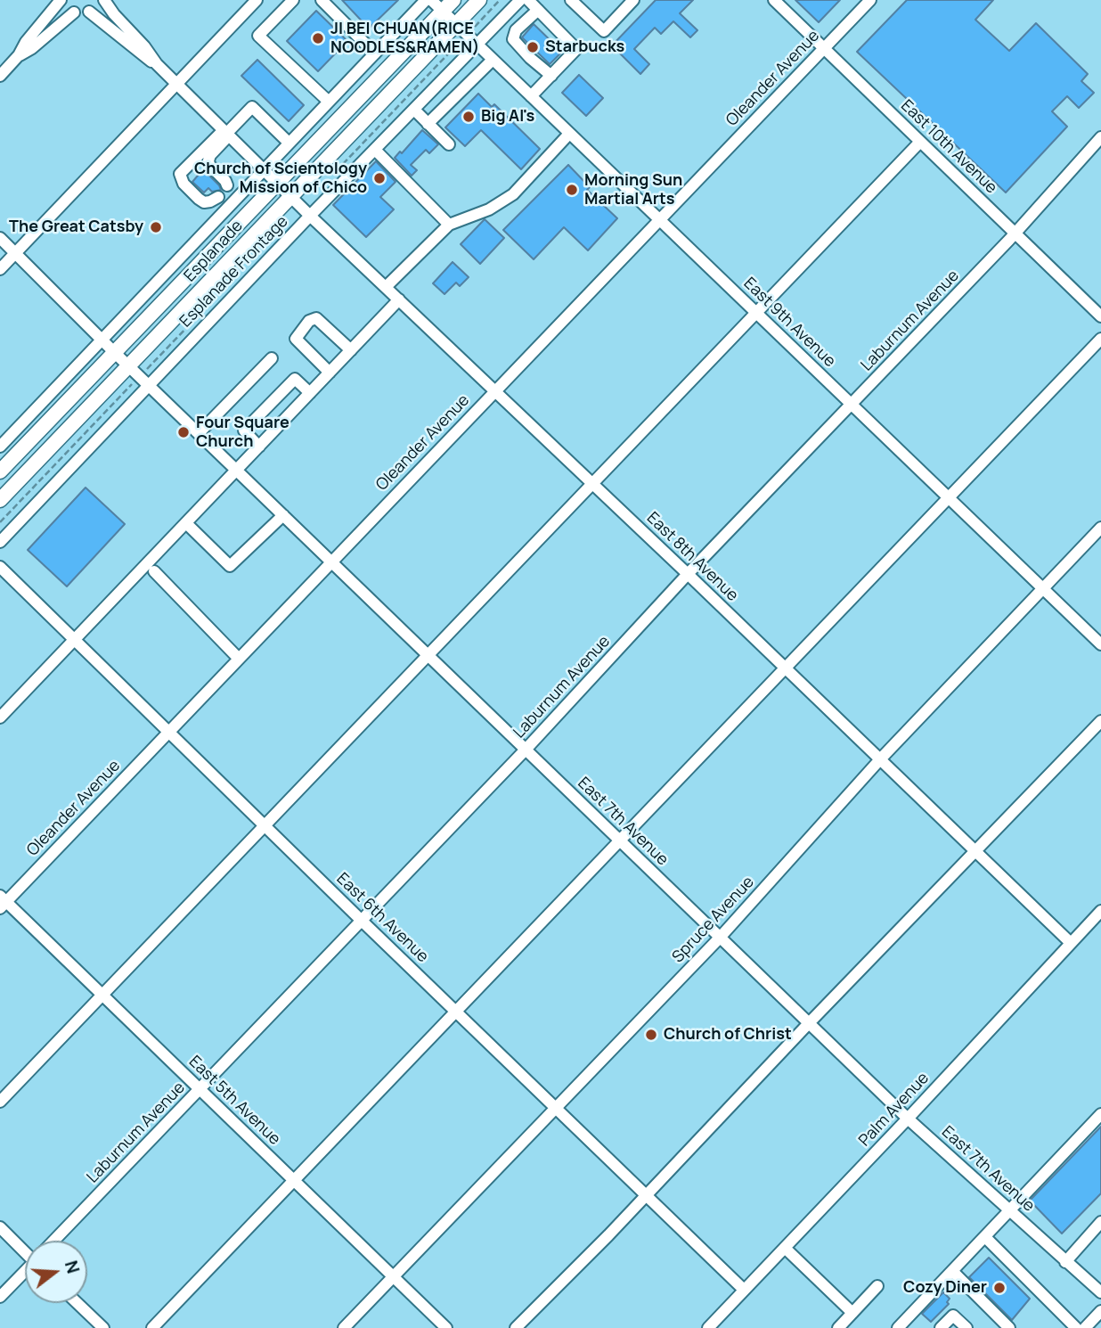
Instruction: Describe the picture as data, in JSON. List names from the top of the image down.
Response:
{
  "streets": {
    "main road": ["Esplanade"],
    "street": [
      "Oleander Avenue",
      "East 10th Avenue",
      "Esplanade Frontage",
      "Laburnum Avenue",
      "East 9th Avenue",
      "East 8th Avenue",
      "East 7th Avenue",
      "East 6th Avenue",
      "Spruce Avenue",
      "East 5th Avenue",
      "Palm Avenue"
    ]
  },
  "crossings": [
    ["Oleander Avenue", "East 10th Avenue"],
    ["Oleander Avenue", "East 9th Avenue"],
    ["Oleander Avenue", "East 8th Avenue"],
    ["Oleander Avenue", "East 7th Avenue"],
    ["Oleander Avenue", "East 6th Avenue"],
    ["Oleander Avenue", "East 5th Avenue"],
    ["East 10th Avenue", "Laburnum Avenue"],
    ["Esplanade", "East 9th Avenue"],
    ["Esplanade", "East 8th Avenue"],
    ["Esplanade", "East 7th Avenue"],
    ["Esplanade Frontage", "East 9th Avenue"],
    ["Esplanade Frontage", "East 8th Avenue"],
    ["Esplanade Frontage", "East 7th Avenue"],
    ["Laburnum Avenue", "East 9th Avenue"],
    ["Laburnum Avenue", "East 8th Avenue"],
    ["Laburnum Avenue", "East 7th Avenue"],
    ["Laburnum Avenue", "East 6th Avenue"],
    ["Laburnum Avenue", "East 5th Avenue"],
    ["East 9th Avenue", "Spruce Avenue"],
    ["East 8th Avenue", "Spruce Avenue"],
    ["East 8th Avenue", "Palm Avenue"],
    ["East 7th Avenue", "Spruce Avenue"],
    ["East 7th Avenue", "Palm Avenue"],
    ["East 6th Avenue", "Spruce Avenue"],
    ["East 6th Avenue", "Palm Avenue"],
    ["Spruce Avenue", "East 5th Avenue"]
  ],
  "places": [
    "JI BEI CHUAN(RICE NOODLES&RAMEN)",
    "Starbucks",
    "Big Al's",
    "Church of Scientology Mission of Chico",
    "Morning Sun Martial Arts",
    "The Great Catsby",
    "Four Square Church",
    "Church of Christ",
    "Cozy Diner"
  ],
  "north": "right"
}
